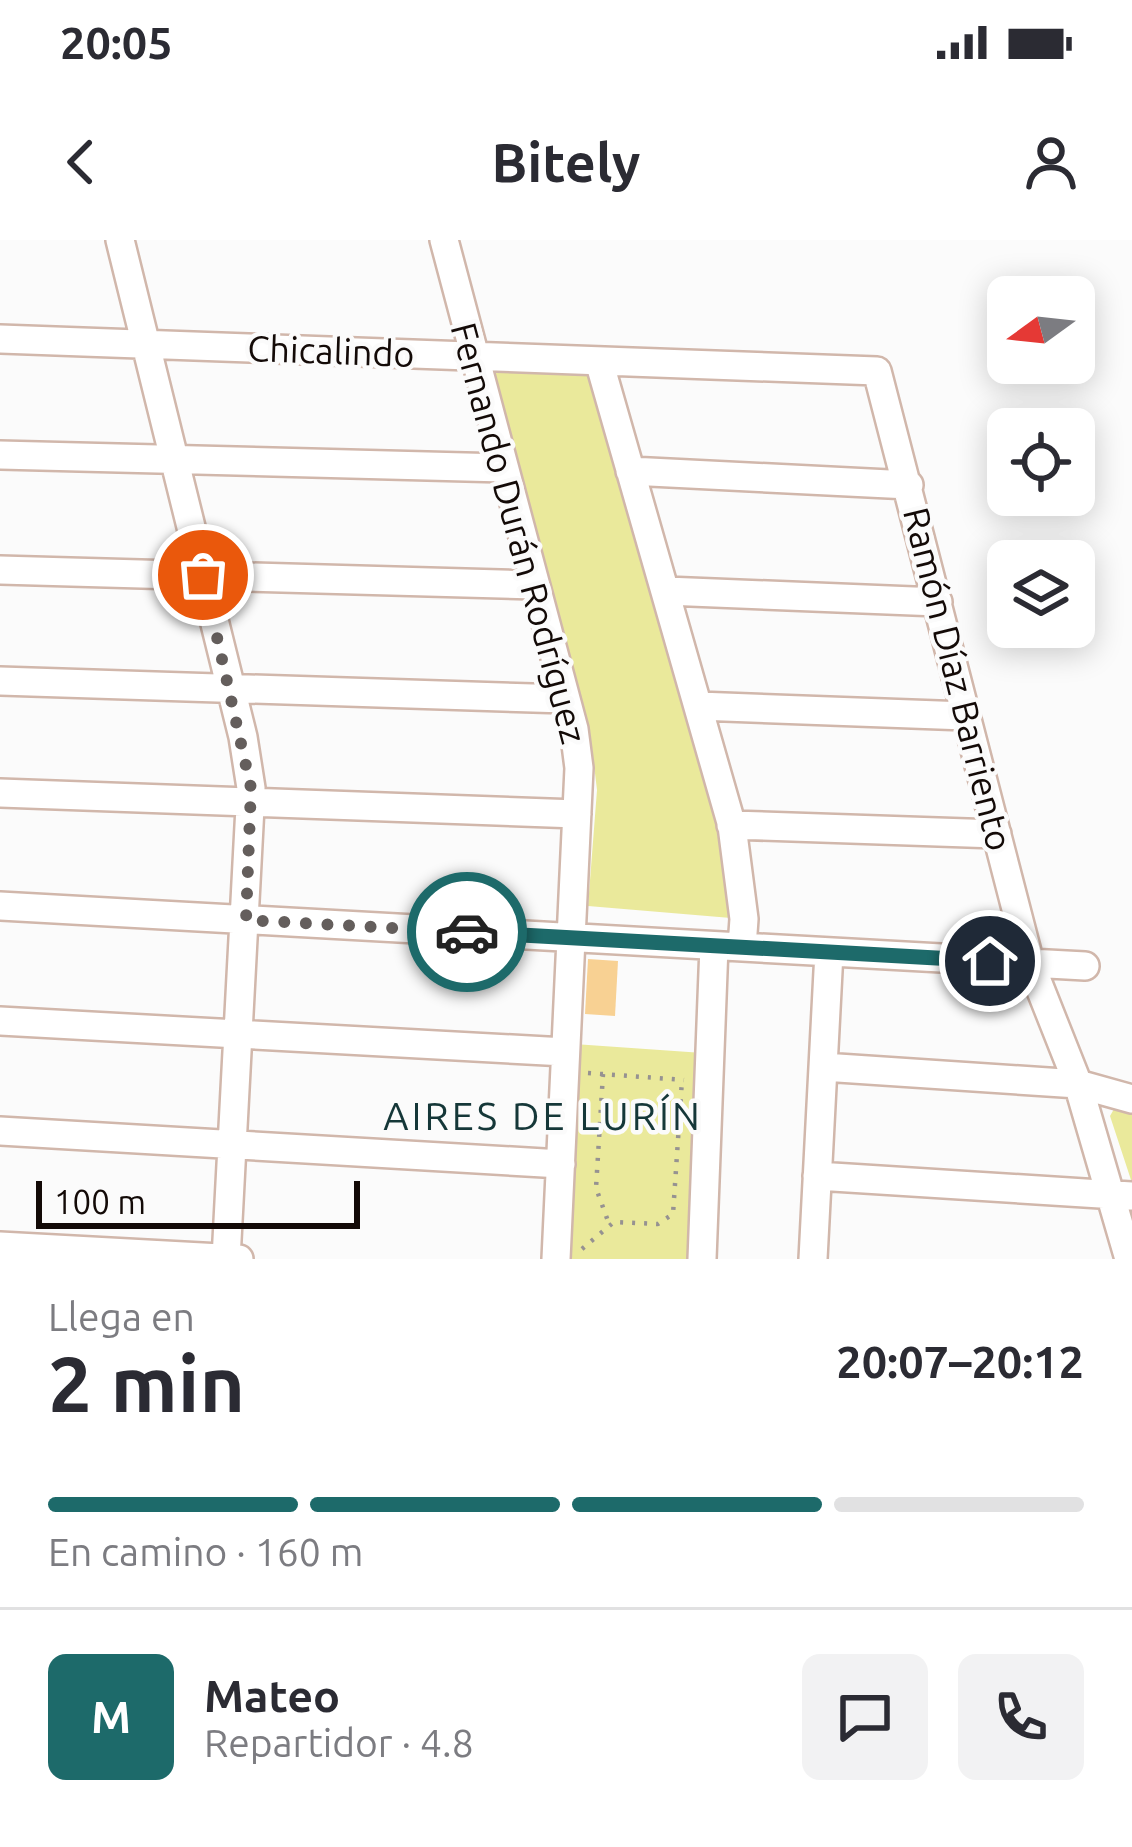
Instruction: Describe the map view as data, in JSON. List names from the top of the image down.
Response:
{
  "streets": {
    "street": ["Chicalindo", "Fernando Durán Rodríguez", "Ramón Díaz Barriento"]
  },
  "crossings": [
    ["Chicalindo", "Fernando Durán Rodríguez"],
    ["Chicalindo", "Ramón Díaz Barriento"]
  ],
  "districts": ["AIRES DE LURÍN"],
  "scale_bar": "100 m",
  "north": "left",
  "page": {
    "status": "20:05",
    "header": "Bitely",
    "scale": "100 m",
    "heading": ["2 min", "Llega en", "20:07–20:12"],
    "panel": ["Mateo", "Repartidor · 4.8"],
    "bar": "En camino · 160 m",
    "round": "M"
  }
}
